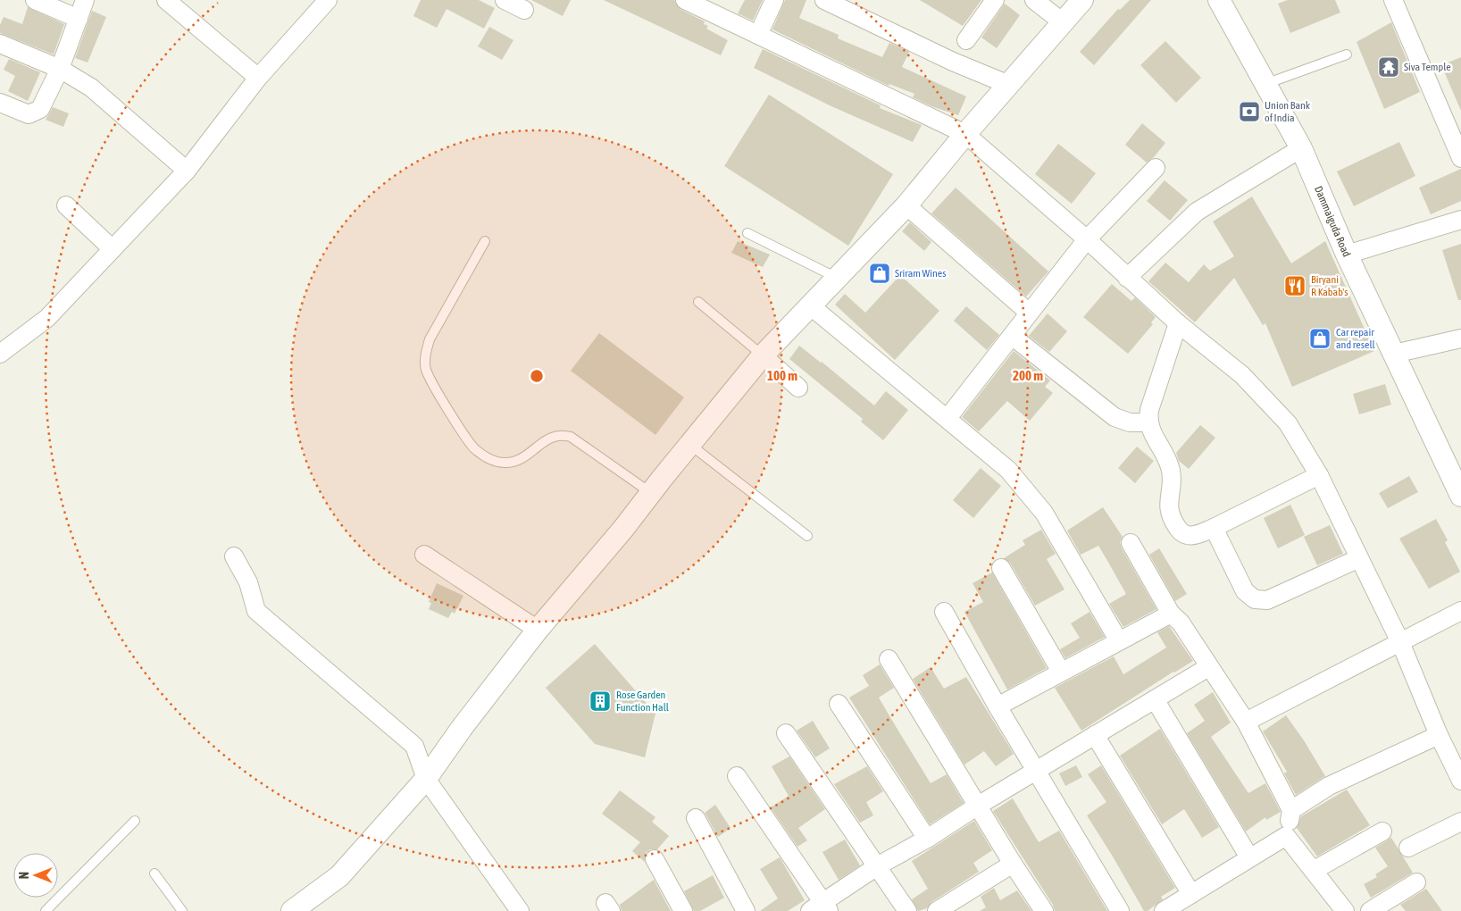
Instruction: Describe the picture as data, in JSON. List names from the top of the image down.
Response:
{
  "streets": {
    "street": ["Dammaiguda Road"]
  },
  "places": {
    "temple": ["Siva Temple"],
    "bank": ["Union Bank of India"],
    "shop": ["Sriram Wines", "Car repair and resell"],
    "restaurant": ["Biryani R Kabab's"],
    "building": ["Rose Garden Function Hall"]
  },
  "north": "left",
  "rings": ["100 m", "200 m"]
}
